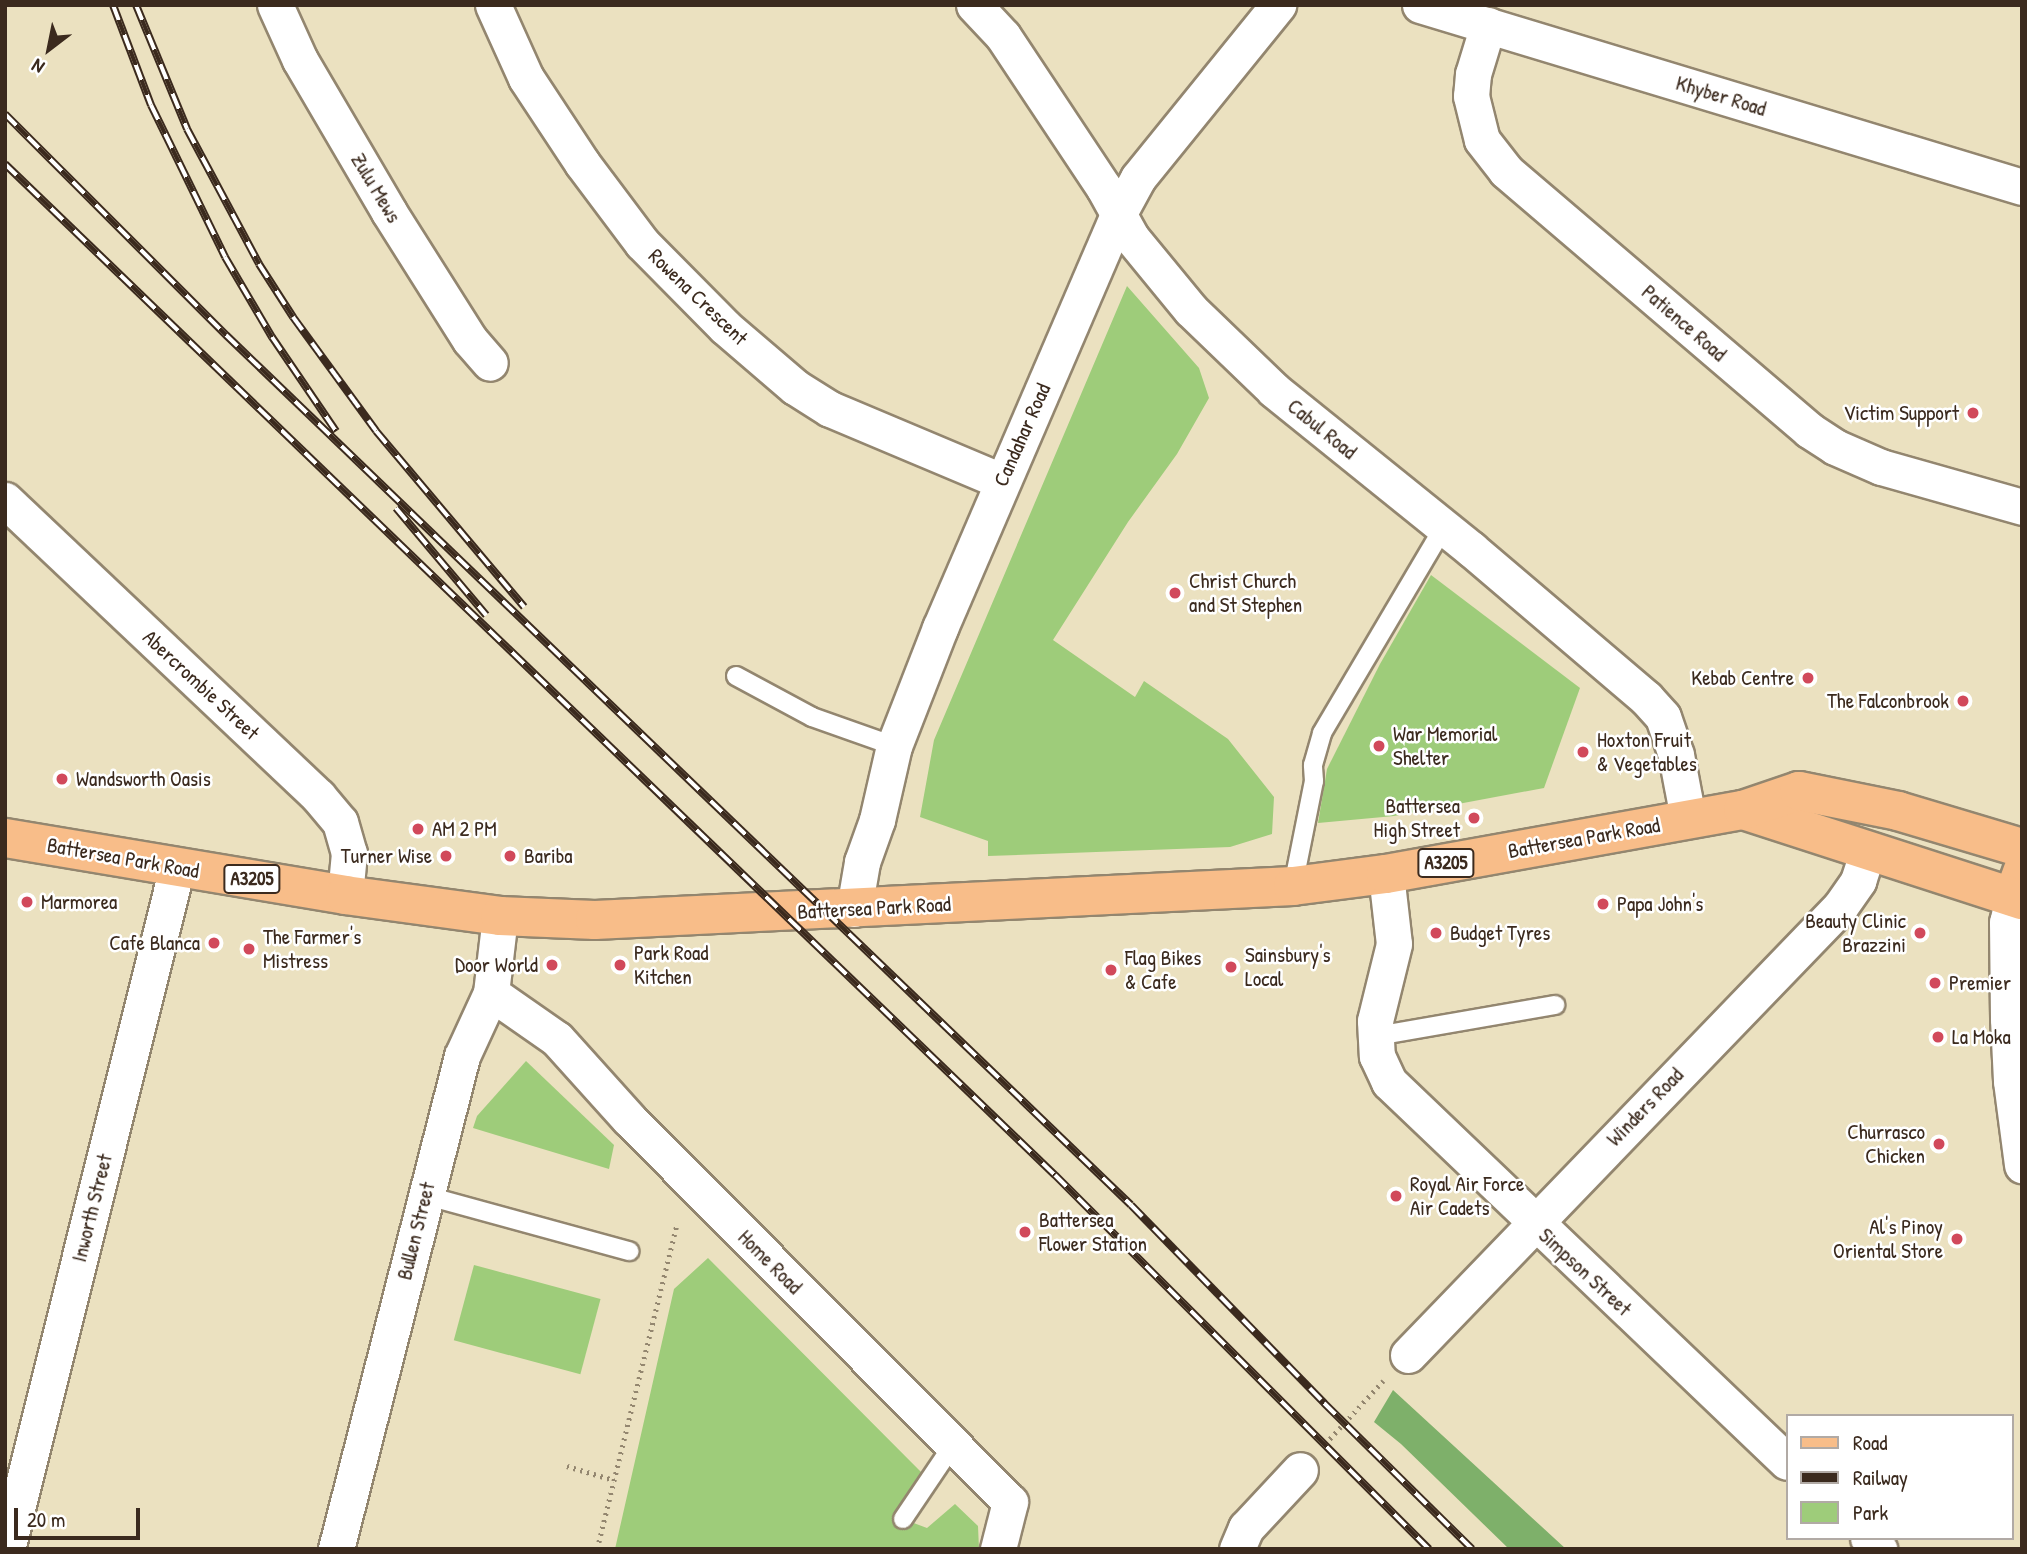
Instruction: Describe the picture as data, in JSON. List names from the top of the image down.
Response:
{
  "streets": {
    "highway": ["Battersea Park Road", "A3205"],
    "street": [
      "Khyber Road",
      "Zulu Mews",
      "Rowena Crescent",
      "Patience Road",
      "Cabul Road",
      "Candahar Road",
      "Abercrombie Street",
      "Winders Road",
      "Inworth Street",
      "Bullen Street",
      "Home Road",
      "Simpson Street"
    ]
  },
  "crossings": [
    ["Khyber Road", "Patience Road"],
    ["Rowena Crescent", "Candahar Road"],
    ["Cabul Road", "Candahar Road"],
    ["Cabul Road", "Battersea Park Road"],
    ["Candahar Road", "Battersea Park Road"],
    ["Abercrombie Street", "Battersea Park Road"],
    ["Battersea Park Road", "Winders Road"],
    ["Battersea Park Road", "Inworth Street"],
    ["Battersea Park Road", "Bullen Street"],
    ["Battersea Park Road", "Simpson Street"],
    ["Winders Road", "Simpson Street"],
    ["Bullen Street", "Home Road"]
  ],
  "places": [
    "Victim Support",
    "Christ Church and St Stephen",
    "Kebab Centre",
    "The Falconbrook",
    "War Memorial Shelter",
    "Hoxton Fruit & Vegetables",
    "Wandsworth Oasis",
    "Battersea High Street",
    "AM 2 PM",
    "Turner Wise",
    "Bariba",
    "Marmorea",
    "Papa John's",
    "Budget Tyres",
    "Beauty Clinic Brazzini",
    "Cafe Blanca",
    "The Farmer's Mistress",
    "Door World",
    "Park Road Kitchen",
    "Sainsbury's Local",
    "Flag Bikes & Cafe",
    "Premier",
    "La Moka",
    "Churrasco Chicken",
    "Royal Air Force Air Cadets",
    "Battersea Flower Station",
    "Al's Pinoy Oriental Store"
  ],
  "legend": ["Road", "Railway", "Park"],
  "scale_bar": "20 m",
  "north": "bottom left"
}
